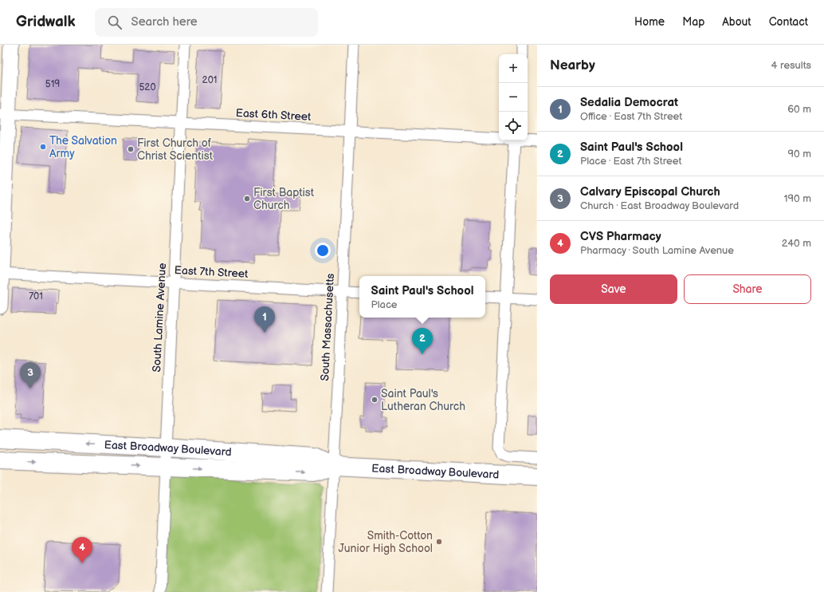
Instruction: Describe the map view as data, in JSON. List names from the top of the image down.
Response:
{
  "streets": {
    "highway": ["East Broadway Boulevard"],
    "street": [
      "East 6th Street",
      "East 7th Street",
      "South Lamine Avenue",
      "South Massachusetts"
    ]
  },
  "crossings": [
    ["East 6th Street", "South Lamine Avenue"],
    ["East 6th Street", "South Massachusetts"],
    ["East 7th Street", "South Lamine Avenue"],
    ["East 7th Street", "South Massachusetts"],
    ["South Lamine Avenue", "East Broadway Boulevard"],
    ["South Massachusetts", "East Broadway Boulevard"]
  ],
  "places": [
    "The Salvation Army",
    "First Church of Christ Scientist",
    "First Baptist Church",
    "Saint Paul's Lutheran Church",
    "Smith-Cotton Junior High School"
  ],
  "house_numbers": [
    "201",
    "519",
    "520",
    "701"
  ],
  "page": {
    "header": "Gridwalk",
    "search": "Search here",
    "nav": [
      "Home",
      "Map",
      "About",
      "Contact"
    ],
    "heading": ["Nearby", "4 results"],
    "map_buttons": ["+", "−"],
    "list": [
      {
        "mark": "1",
        "name": "Sedalia Democrat",
        "note": "Office · East 7th Street",
        "value": "60 m"
      },
      {
        "mark": "2",
        "name": "Saint Paul's School",
        "note": "Place · East 7th Street",
        "value": "90 m"
      },
      {
        "mark": "3",
        "name": "Calvary Episcopal Church",
        "note": "Church · East Broadway Boulevard",
        "value": "190 m"
      },
      {
        "mark": "4",
        "name": "CVS Pharmacy",
        "note": "Pharmacy · South Lamine Avenue",
        "value": "240 m"
      }
    ],
    "buttons": ["Save", "Share"],
    "popup": ["Saint Paul's School", "Place"],
    "pins": [
      "1",
      "2",
      "3",
      "4"
    ]
  }
}
